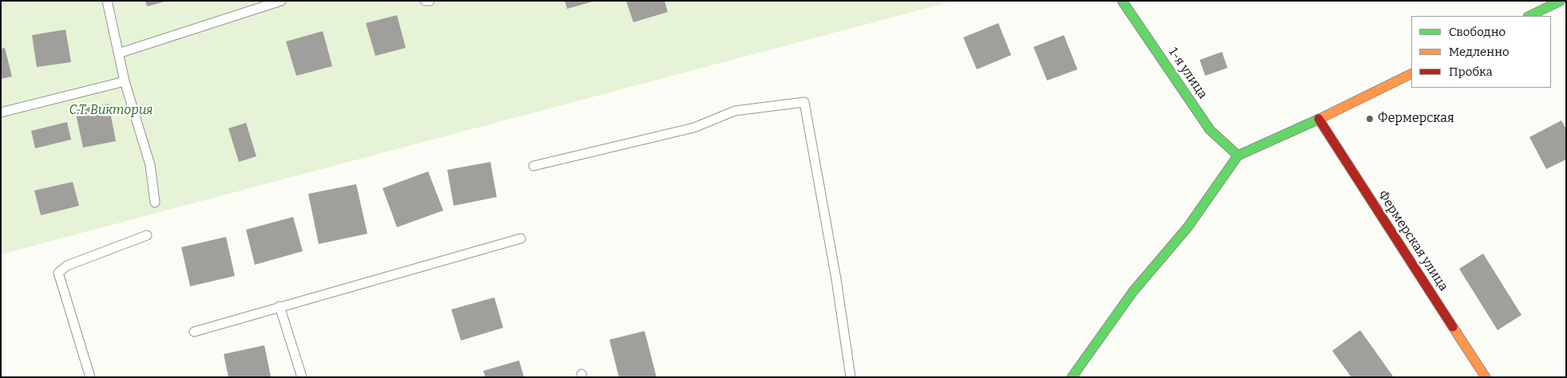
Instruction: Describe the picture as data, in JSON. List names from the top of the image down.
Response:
{
  "streets": {
    "street": ["1-я улица", "Фермерская улица"]
  },
  "parks": ["С.Т. Виктория"],
  "places": ["Фермерская"],
  "legend": ["Свободно", "Медленно", "Пробка"]
}
